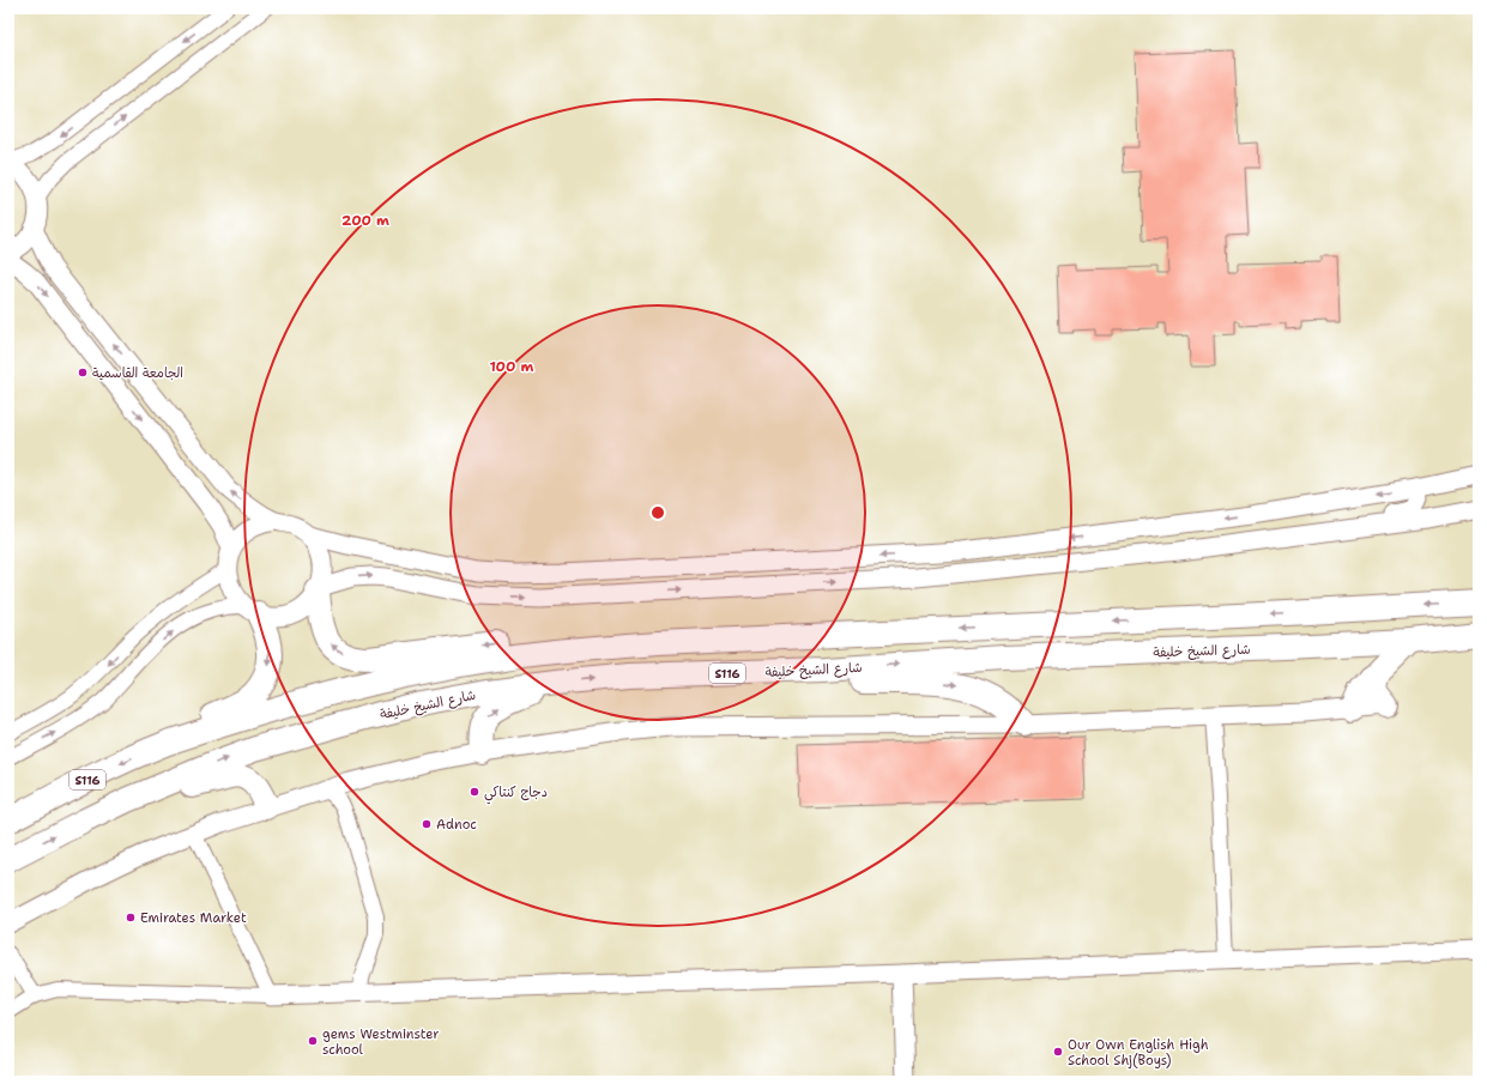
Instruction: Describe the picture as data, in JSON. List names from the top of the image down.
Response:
{
  "streets": {
    "highway": ["شارع الشيخ خليفة", "S116"]
  },
  "places": [
    "الجامعة القاسمية",
    "دجاج كنتاكي",
    "Adnoc",
    "Emirates Market",
    "gems Westminster school",
    "Our Own English High School Shj(Boys)"
  ],
  "rings": ["200 m", "100 m"]
}
